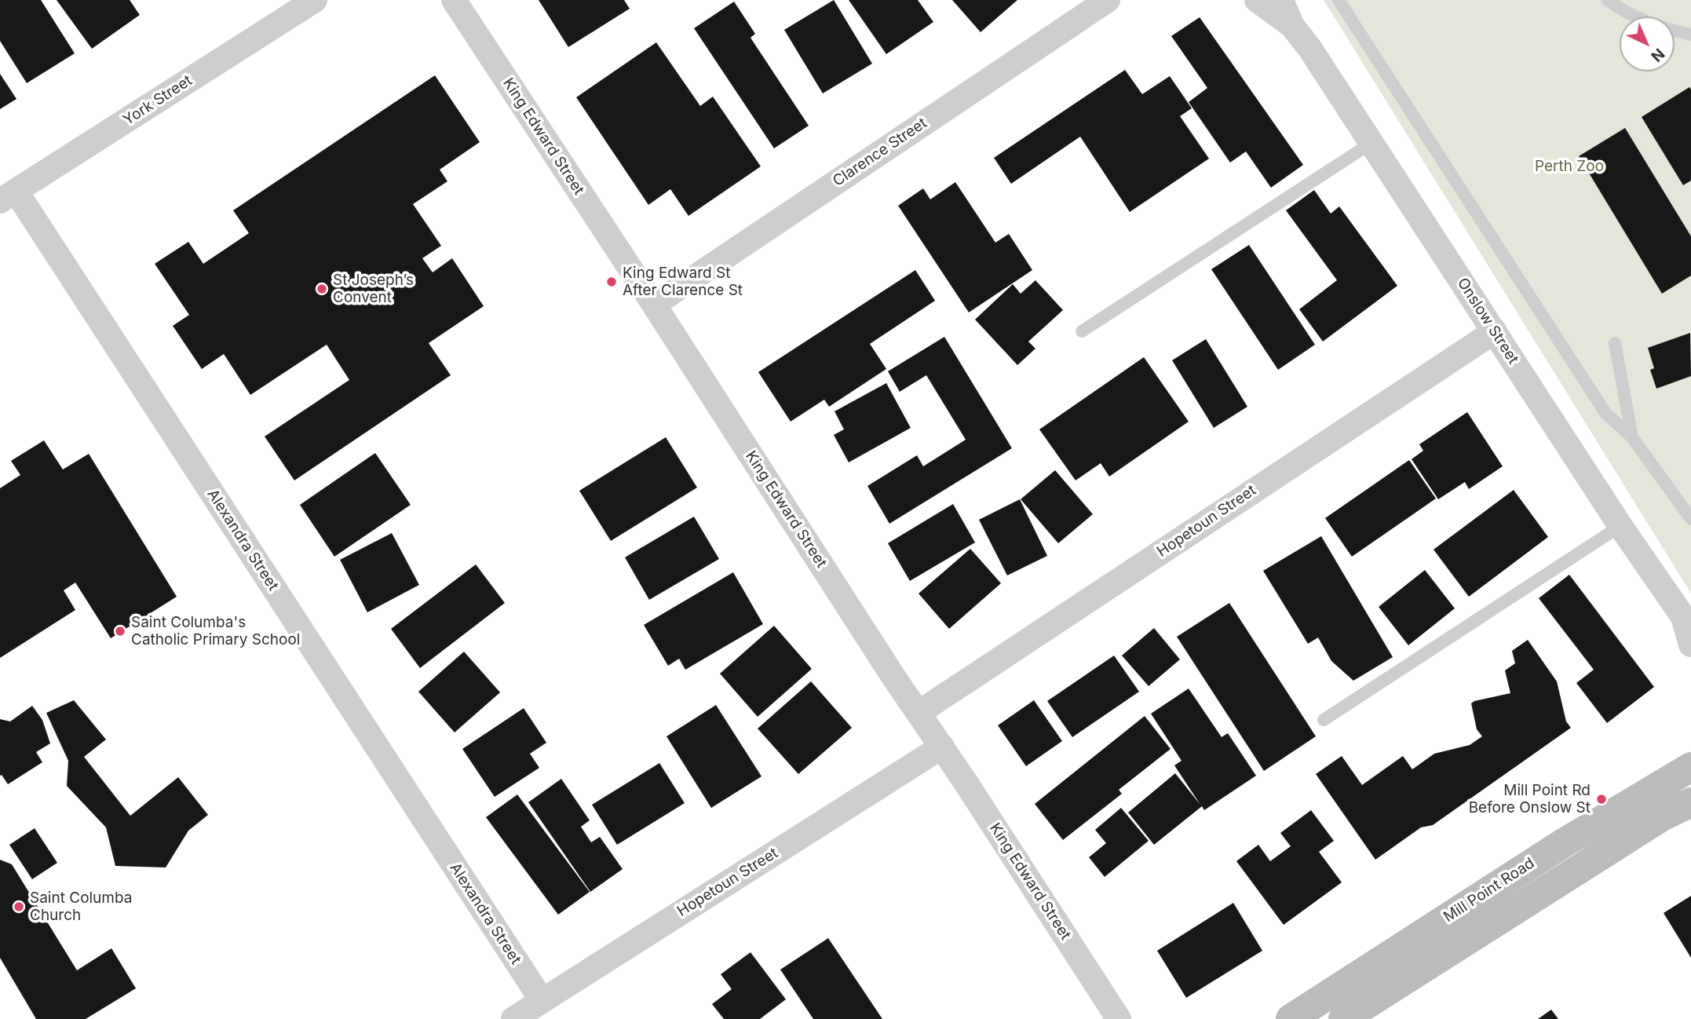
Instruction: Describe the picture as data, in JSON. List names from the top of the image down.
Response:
{
  "streets": {
    "main road": ["Mill Point Road"],
    "street": [
      "York Street",
      "King Edward Street",
      "Clarence Street",
      "Onslow Street",
      "Hopetoun Street",
      "Alexandra Street"
    ]
  },
  "crossings": [
    ["York Street", "Alexandra Street"],
    ["King Edward Street", "Clarence Street"],
    ["King Edward Street", "Hopetoun Street"],
    ["Onslow Street", "Hopetoun Street"],
    ["Hopetoun Street", "Alexandra Street"]
  ],
  "parks": ["Perth Zoo"],
  "places": [
    "King Edward St After Clarence St",
    "St Joseph’s Convent",
    "Saint Columba's Catholic Primary School",
    "Mill Point Rd Before Onslow St",
    "Saint Columba Church"
  ],
  "north": "bottom right"
}
